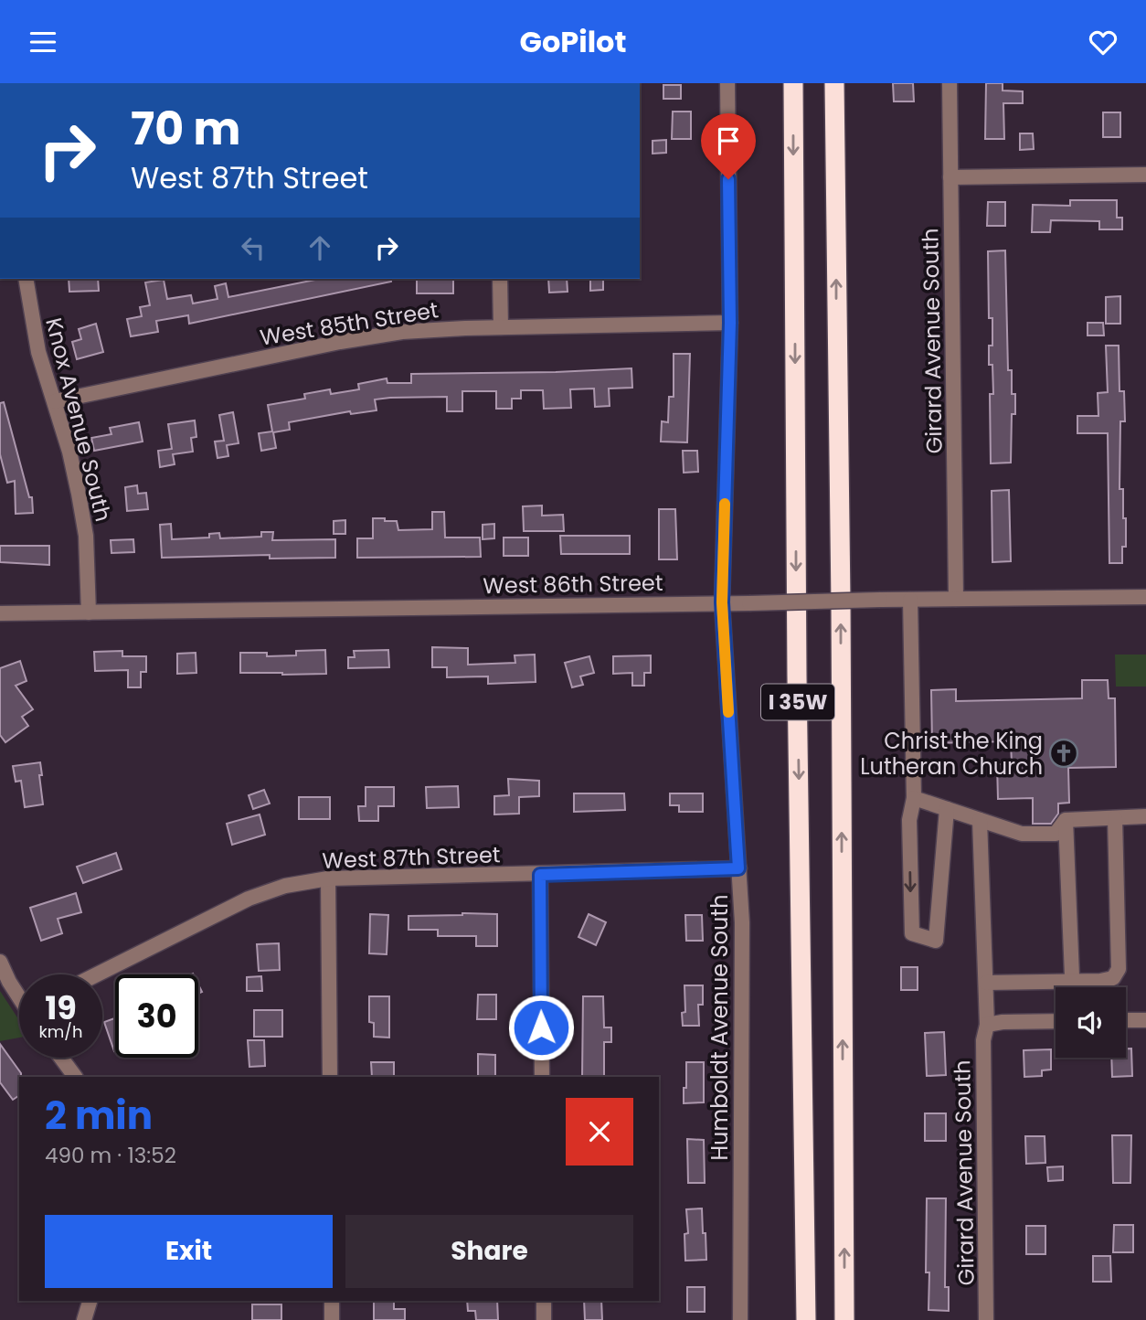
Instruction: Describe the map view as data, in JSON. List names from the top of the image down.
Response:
{
  "streets": {
    "highway": ["I 35W"],
    "street": [
      "West 85th Street",
      "Girard Avenue South",
      "Knox Avenue South",
      "West 86th Street",
      "West 87th Street",
      "Humboldt Avenue South"
    ]
  },
  "crossings": [
    ["West 85th Street", "Knox Avenue South"],
    ["West 85th Street", "Humboldt Avenue South"],
    ["Girard Avenue South", "West 86th Street"],
    ["Knox Avenue South", "West 86th Street"],
    ["West 86th Street", "Humboldt Avenue South"],
    ["West 87th Street", "Humboldt Avenue South"]
  ],
  "places": {
    "church": ["Christ the King Lutheran Church"]
  },
  "page": {
    "header": "GoPilot",
    "turn": ["70 m", "West 87th Street"],
    "speed": "19 km/h",
    "limit": "30",
    "heading": ["2 min", "490 m · 13:52"],
    "buttons": ["Exit", "Share"]
  }
}
